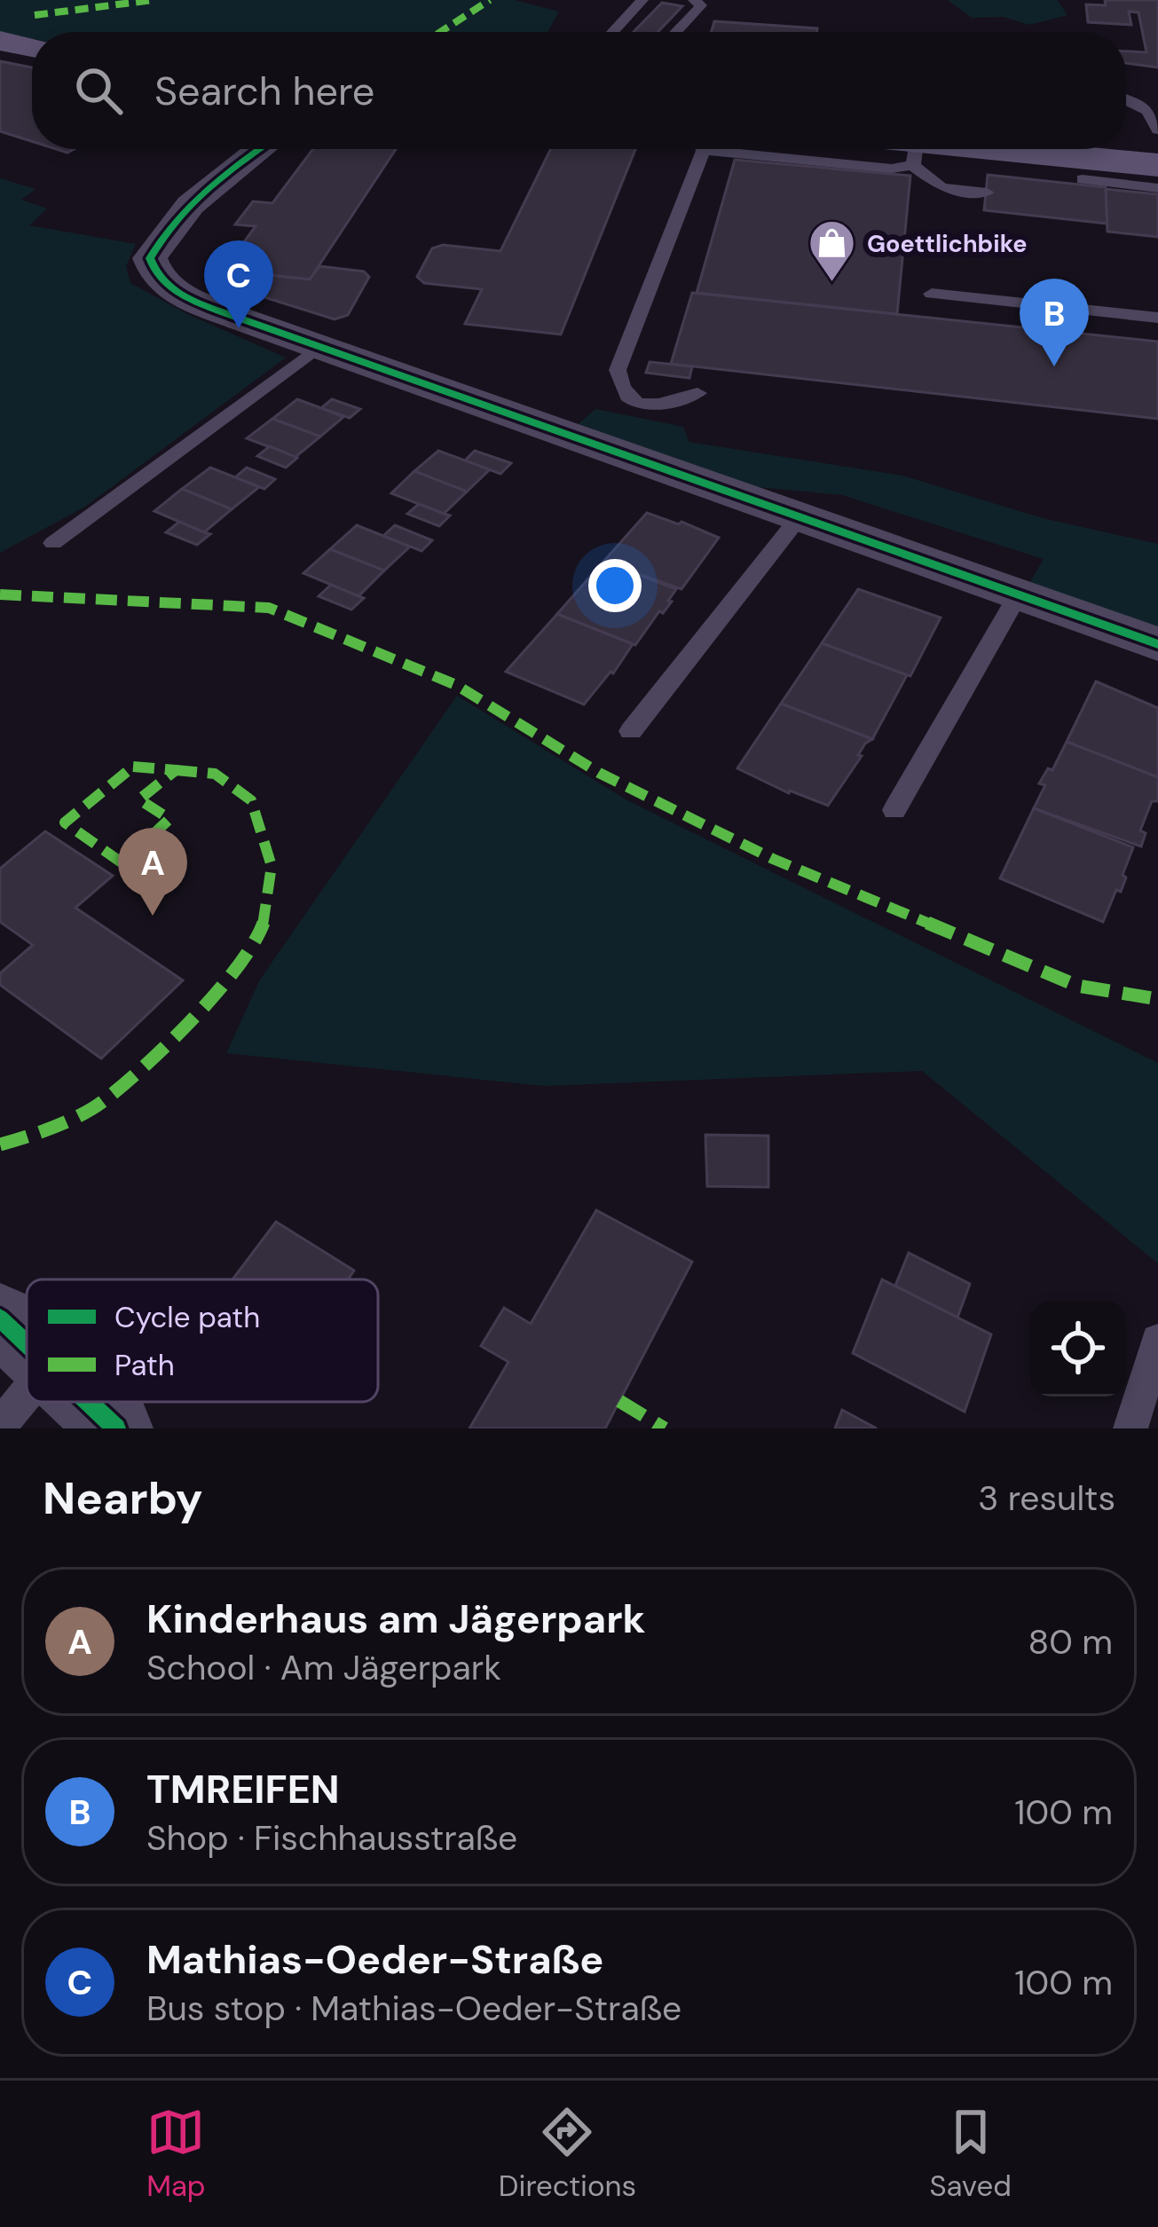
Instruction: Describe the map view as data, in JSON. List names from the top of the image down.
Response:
{
  "places": {
    "shop": ["Goettlichbike"]
  },
  "legend": ["Cycle path", "Path"],
  "page": {
    "search": "Search here",
    "pins": ["C", "B", "A"],
    "heading": ["Nearby", "3 results"],
    "list": [
      {
        "mark": "A",
        "name": "Kinderhaus am Jägerpark",
        "note": "School · Am Jägerpark",
        "value": "80 m"
      },
      {
        "mark": "B",
        "name": "TMREIFEN",
        "note": "Shop · Fischhausstraße",
        "value": "100 m"
      },
      {
        "mark": "C",
        "name": "Mathias-Oeder-Straße",
        "note": "Bus stop · Mathias-Oeder-Straße",
        "value": "100 m"
      }
    ],
    "nav": ["Map", "Directions", "Saved"]
  }
}
